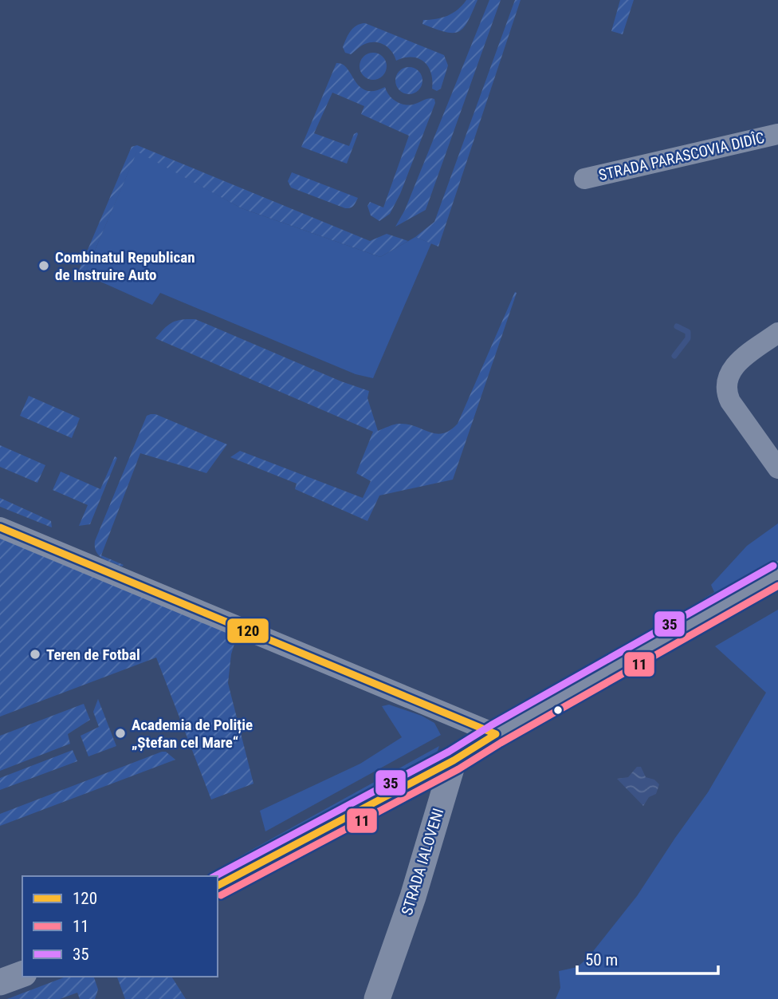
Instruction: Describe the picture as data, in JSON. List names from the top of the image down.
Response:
{
  "streets": {
    "street": ["STRADA PARASCOVIA DIDÎC", "STRADA IALOVENI"]
  },
  "places": ["Combinatul Republican de Instruire Auto", "Teren de Fotbal", "Academia de Poliție „Ștefan cel Mare“"],
  "lines": ["transit line 120", "transit line 35", "transit line 11"],
  "legend": ["120", "11", "35"],
  "scale_bar": "50 m"
}
